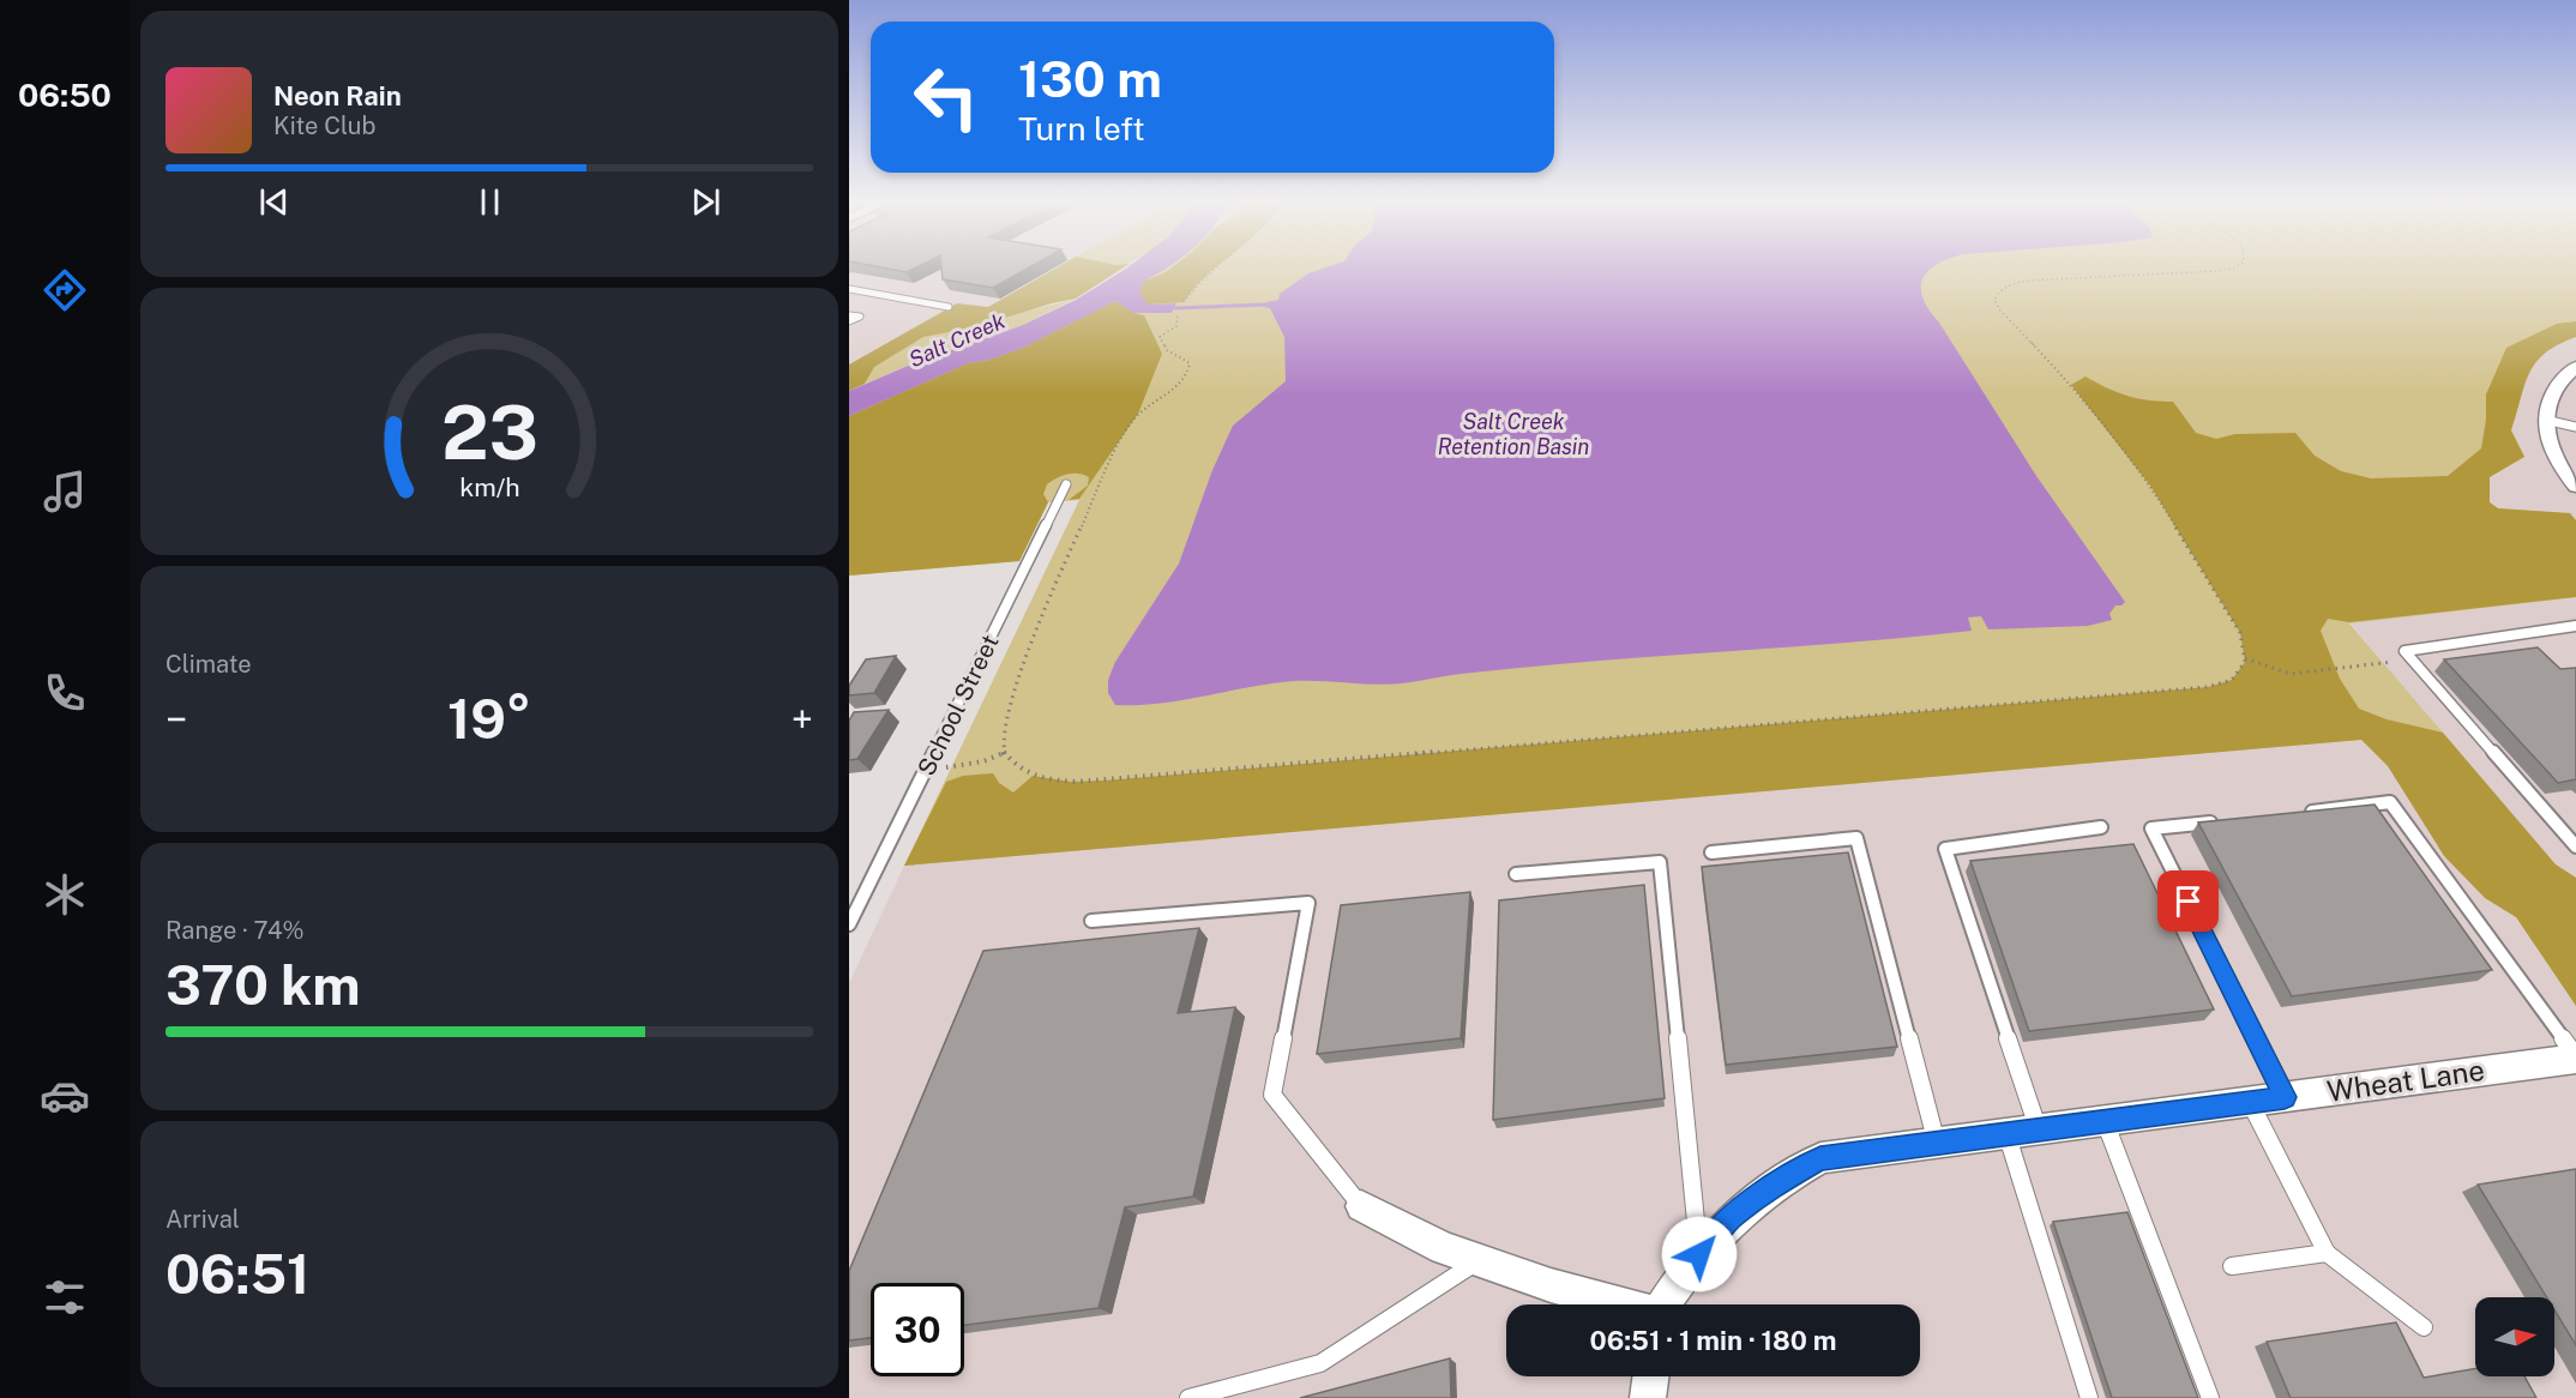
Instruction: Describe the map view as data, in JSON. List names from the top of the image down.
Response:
{
  "streets": {
    "street": ["Wheat Lane"],
    "lane": ["School Street"]
  },
  "water": ["Salt Creek", "Salt Creek Retention Basin"],
  "north": "right",
  "page": {
    "tabs": "06:50",
    "turn": ["130 m", "Turn left"],
    "song": ["Neon Rain", "Kite Club"],
    "tile": [
      "Climate",
      ["Range · 74%", "370 km"],
      ["Arrival", "06:51"]
    ],
    "heat": ["−", "19°", "+"],
    "limit": "30",
    "trip": "06:51 · 1 min · 180 m",
    "gauge": ["23", "km/h"]
  }
}
